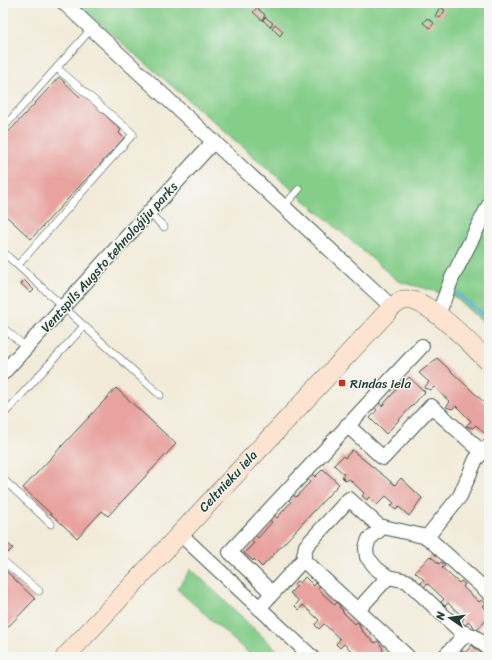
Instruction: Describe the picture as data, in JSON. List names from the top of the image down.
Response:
{
  "streets": {
    "street": ["Ventspils Augsto tehnoloģiju parks", "Celtnieku iela"]
  },
  "places": {
    "transit": ["Rindas iela"]
  },
  "north": "left"
}
